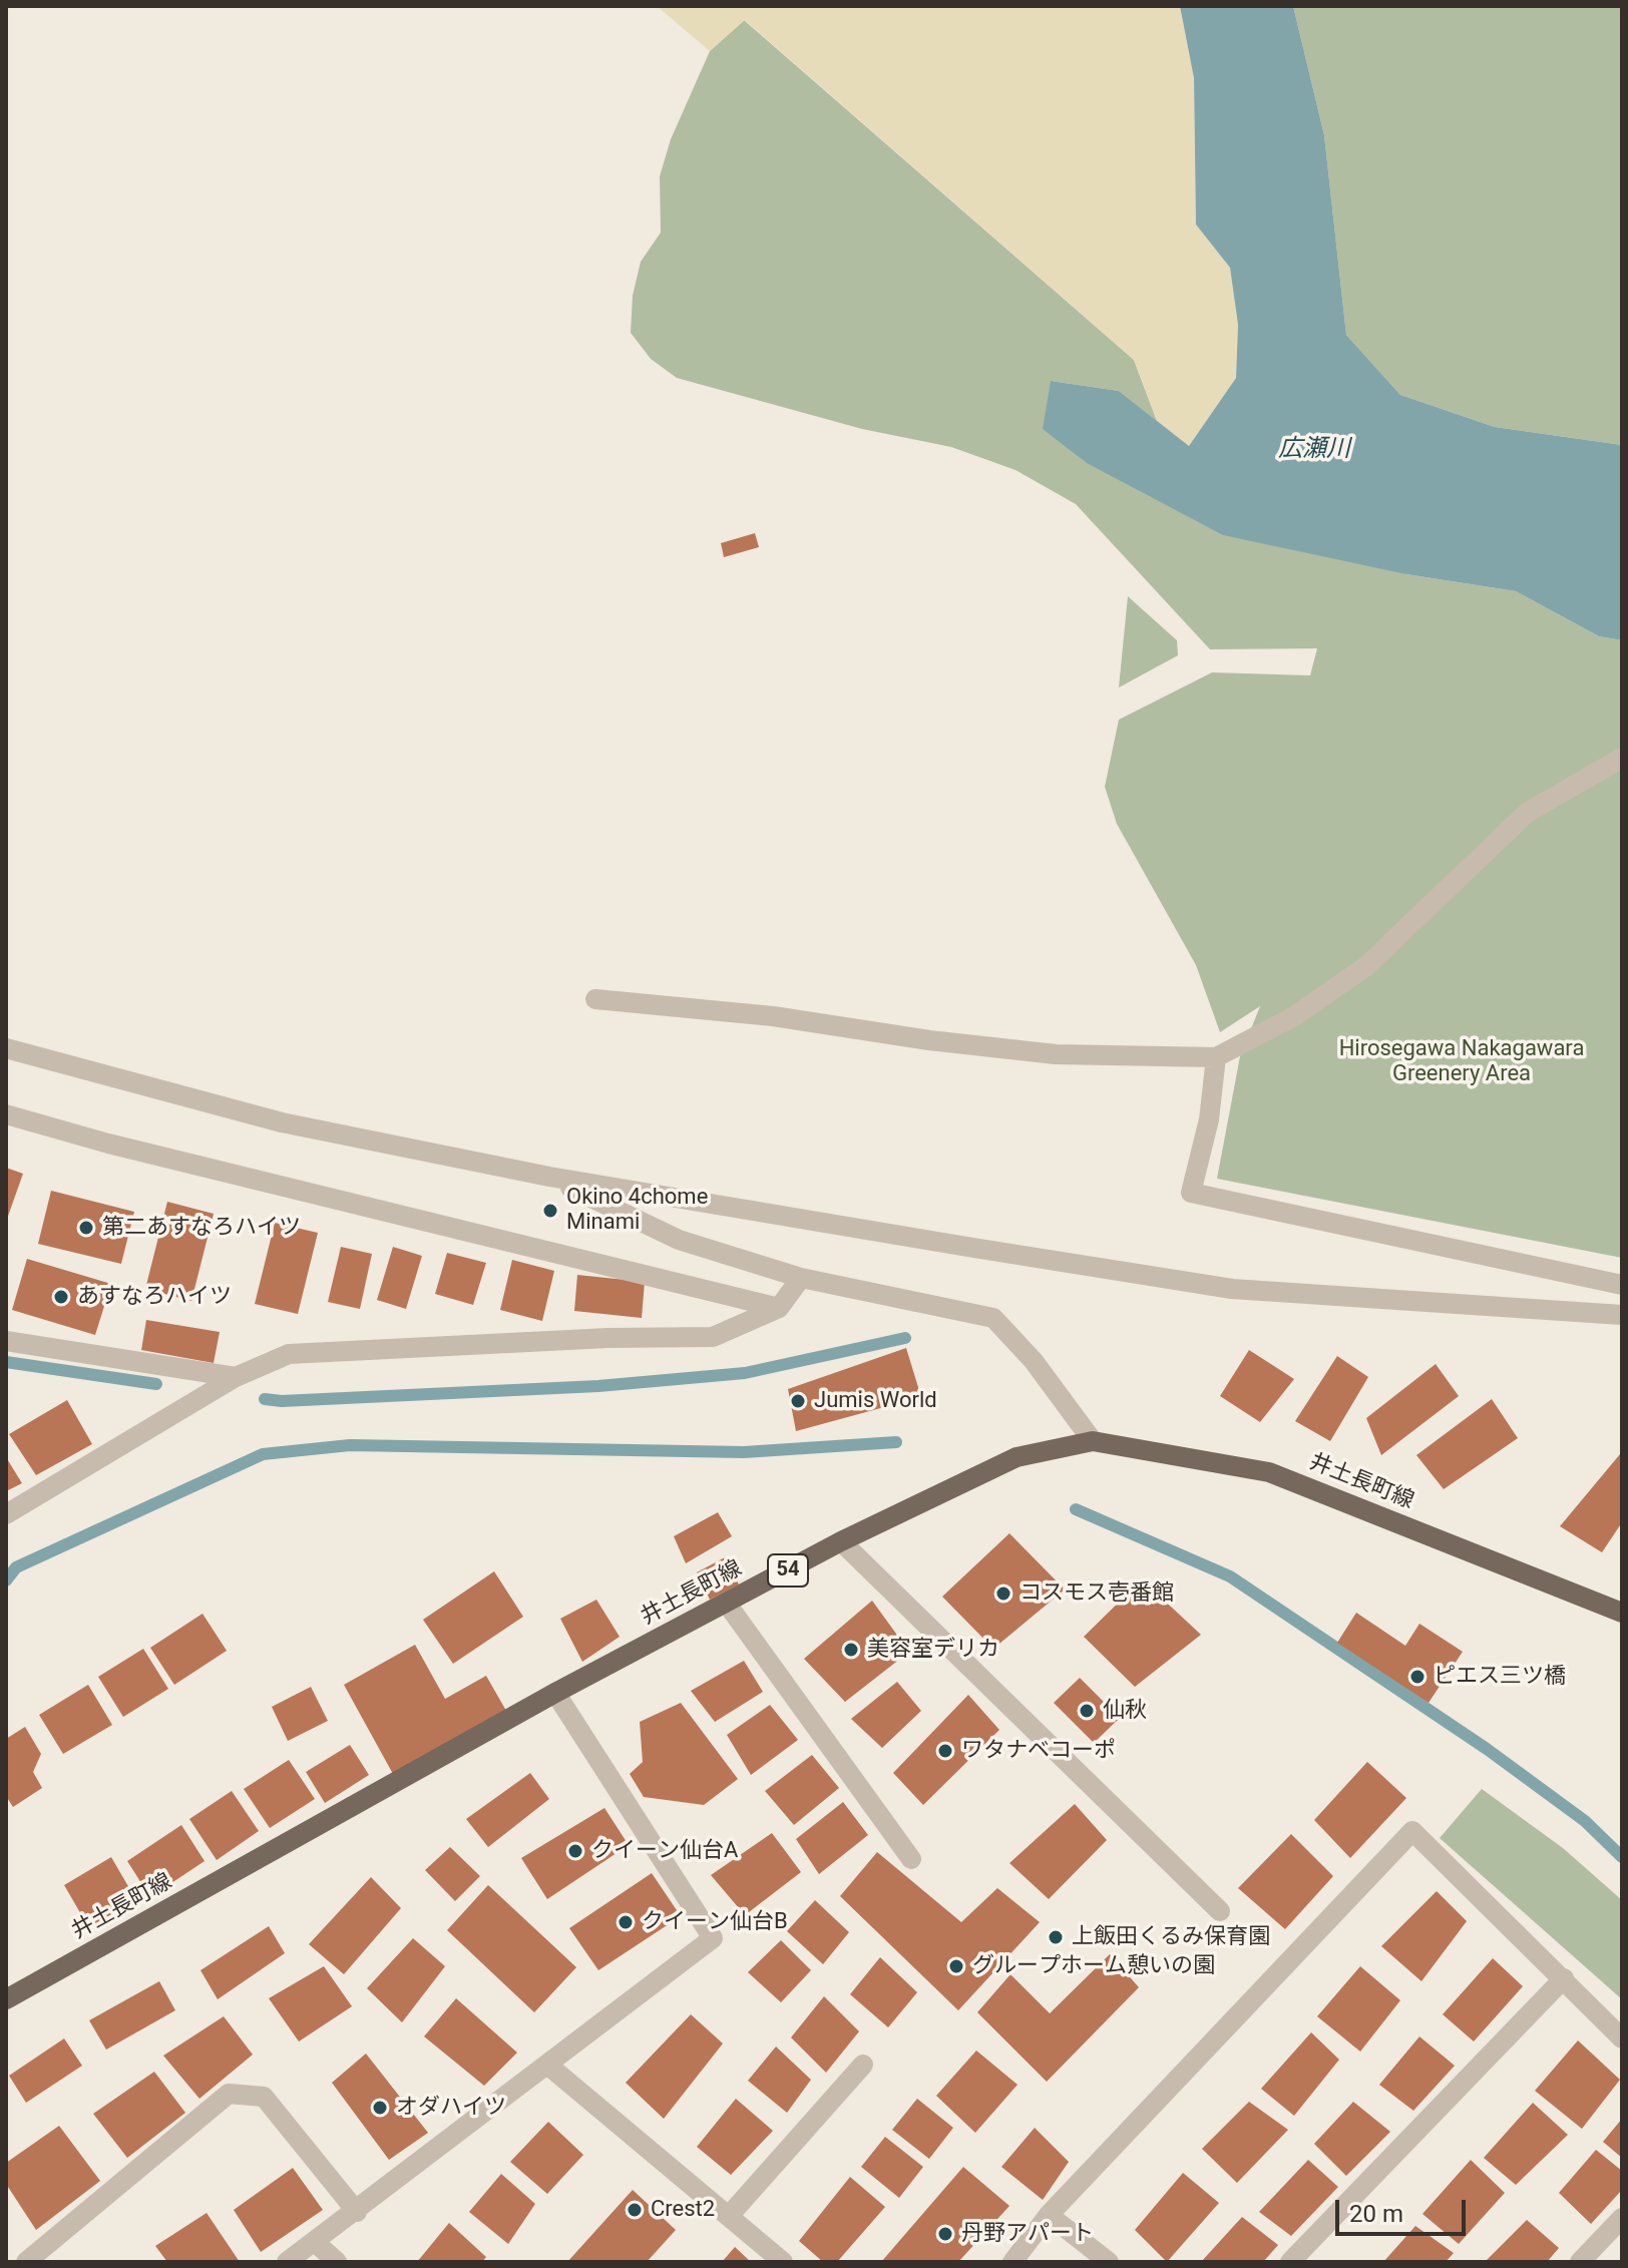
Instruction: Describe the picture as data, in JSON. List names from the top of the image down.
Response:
{
  "streets": {
    "main road": ["井土長町線", "54"]
  },
  "water": ["広瀬川"],
  "parks": ["Hirosegawa Nakagawara Greenery Area"],
  "places": [
    "Okino 4chome Minami",
    "第二あすなろハイツ",
    "あすなろハイツ",
    "Jumis World",
    "コスモス壱番館",
    "美容室デリカ",
    "ピエス三ツ橋",
    "仙秋",
    "ワタナベコーポ",
    "クイーン仙台A",
    "クイーン仙台B",
    "上飯田くるみ保育園",
    "グループホーム憩いの園",
    "オダハイツ",
    "Crest2",
    "丹野アパート"
  ],
  "scale_bar": "20 m"
}
